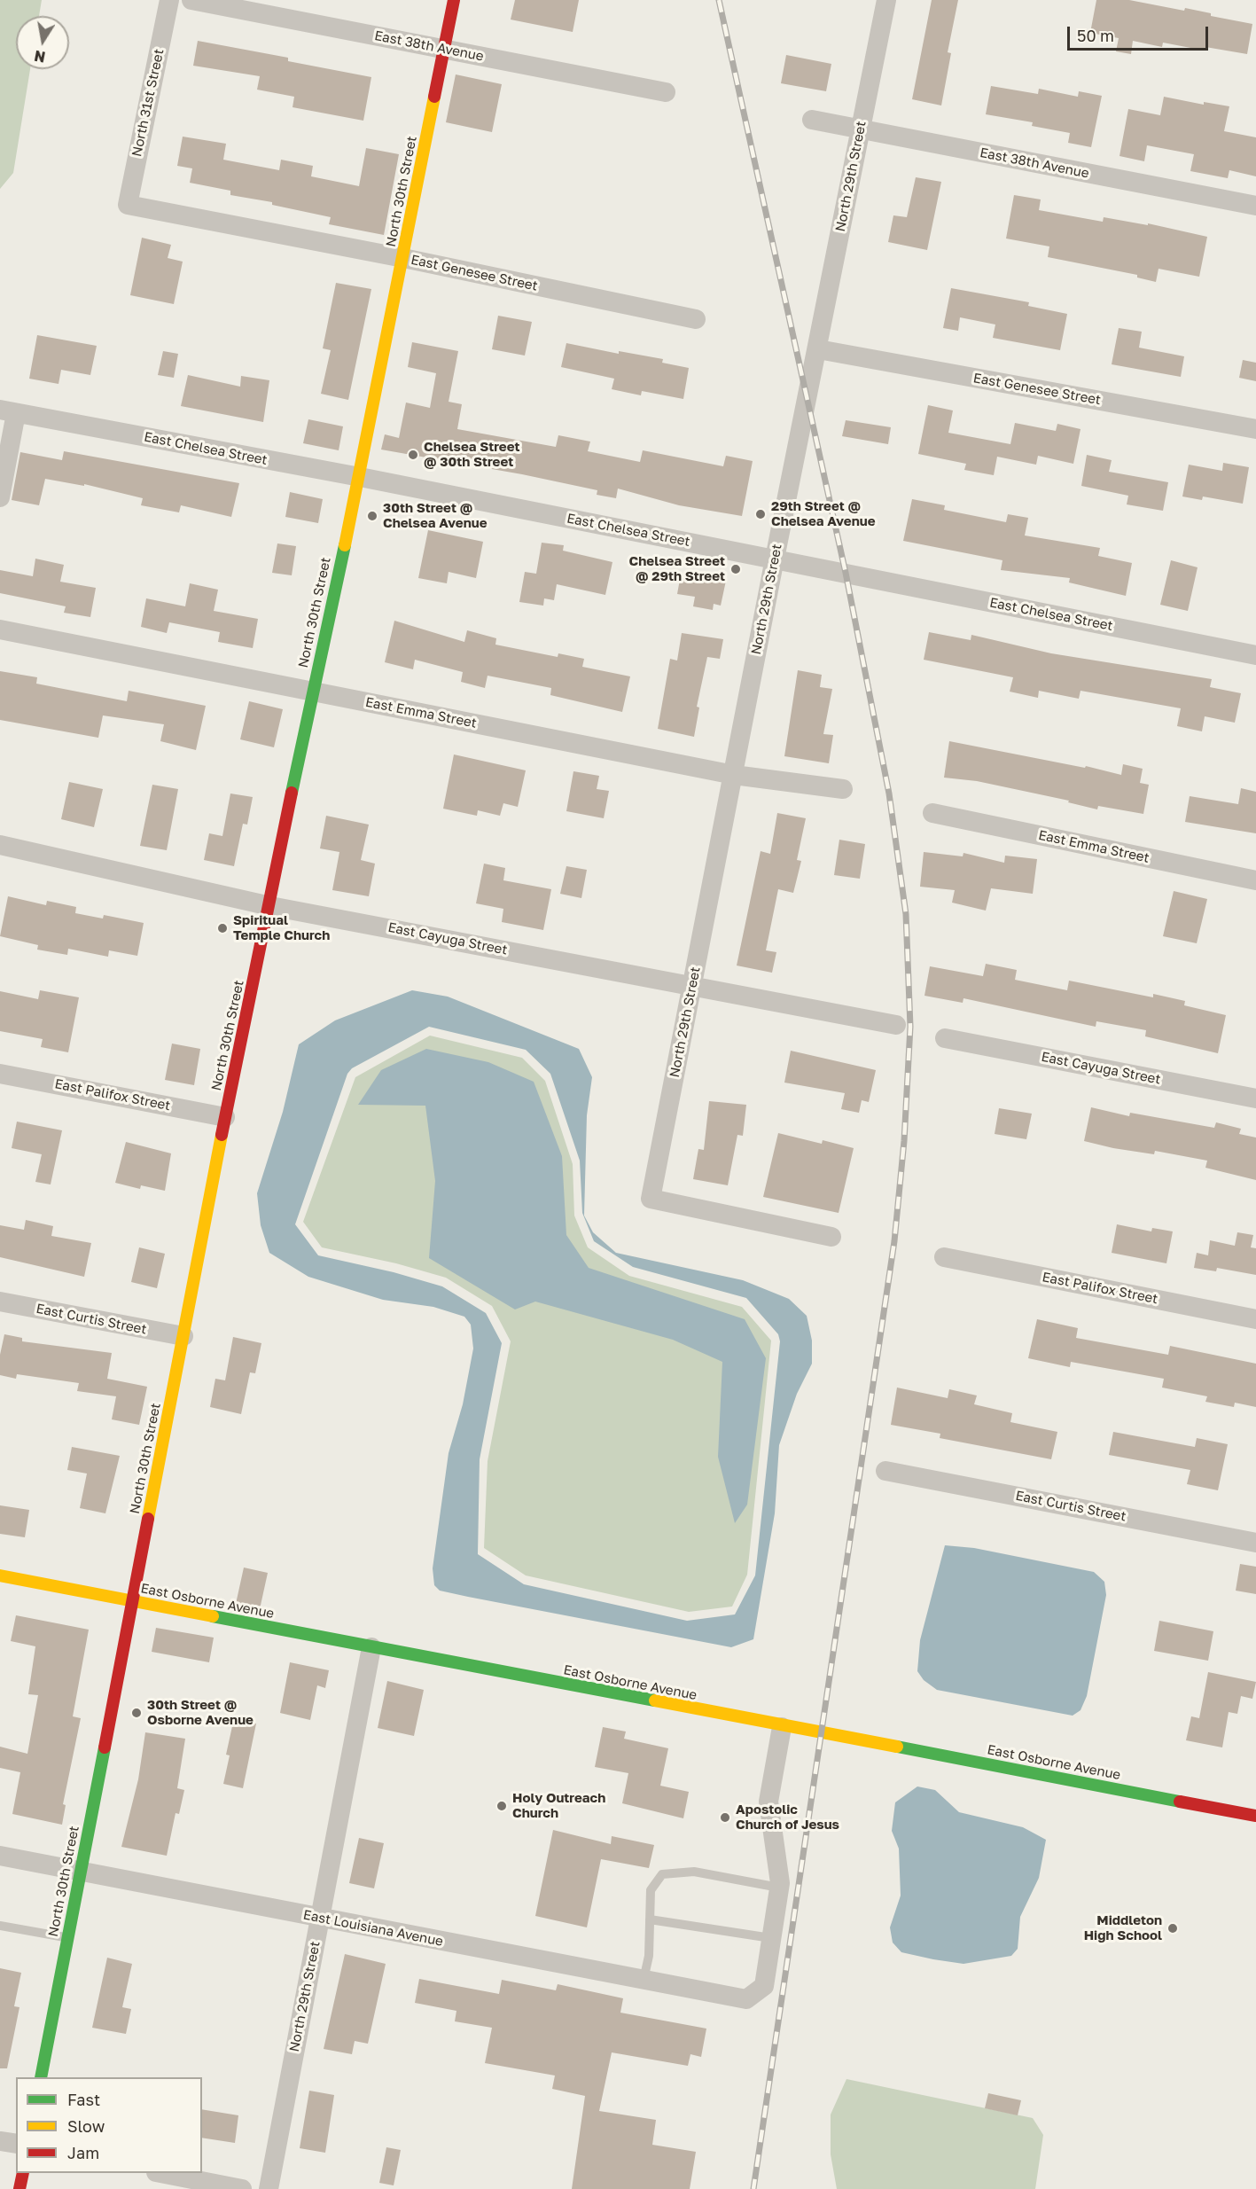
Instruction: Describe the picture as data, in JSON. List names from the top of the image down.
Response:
{
  "streets": {
    "street": [
      "East 38th Avenue",
      "North 31st Street",
      "North 29th Street",
      "North 30th Street",
      "East Genesee Street",
      "East Chelsea Street",
      "East Emma Street",
      "East Cayuga Street",
      "East Palifox Street",
      "East Curtis Street",
      "East Osborne Avenue",
      "East Louisiana Avenue"
    ]
  },
  "crossings": [
    ["East 38th Avenue", "North 29th Street"],
    ["East 38th Avenue", "North 30th Street"],
    ["North 31st Street", "East Genesee Street"],
    ["North 29th Street", "East Genesee Street"],
    ["North 29th Street", "East Chelsea Street"],
    ["North 29th Street", "East Emma Street"],
    ["North 29th Street", "East Cayuga Street"],
    ["North 29th Street", "East Osborne Avenue"],
    ["North 29th Street", "East Louisiana Avenue"],
    ["North 30th Street", "East Genesee Street"],
    ["North 30th Street", "East Chelsea Street"],
    ["North 30th Street", "East Emma Street"],
    ["North 30th Street", "East Cayuga Street"],
    ["North 30th Street", "East Palifox Street"],
    ["North 30th Street", "East Curtis Street"],
    ["North 30th Street", "East Osborne Avenue"],
    ["North 30th Street", "East Louisiana Avenue"]
  ],
  "places": [
    "Chelsea Street @ 30th Street",
    "29th Street @ Chelsea Avenue",
    "30th Street @ Chelsea Avenue",
    "Chelsea Street @ 29th Street",
    "Spiritual Temple Church",
    "30th Street @ Osborne Avenue",
    "Holy Outreach Church",
    "Apostolic Church of Jesus",
    "Middleton High School"
  ],
  "legend": ["Fast", "Slow", "Jam"],
  "scale_bar": "50 m",
  "north": "bottom"
}
